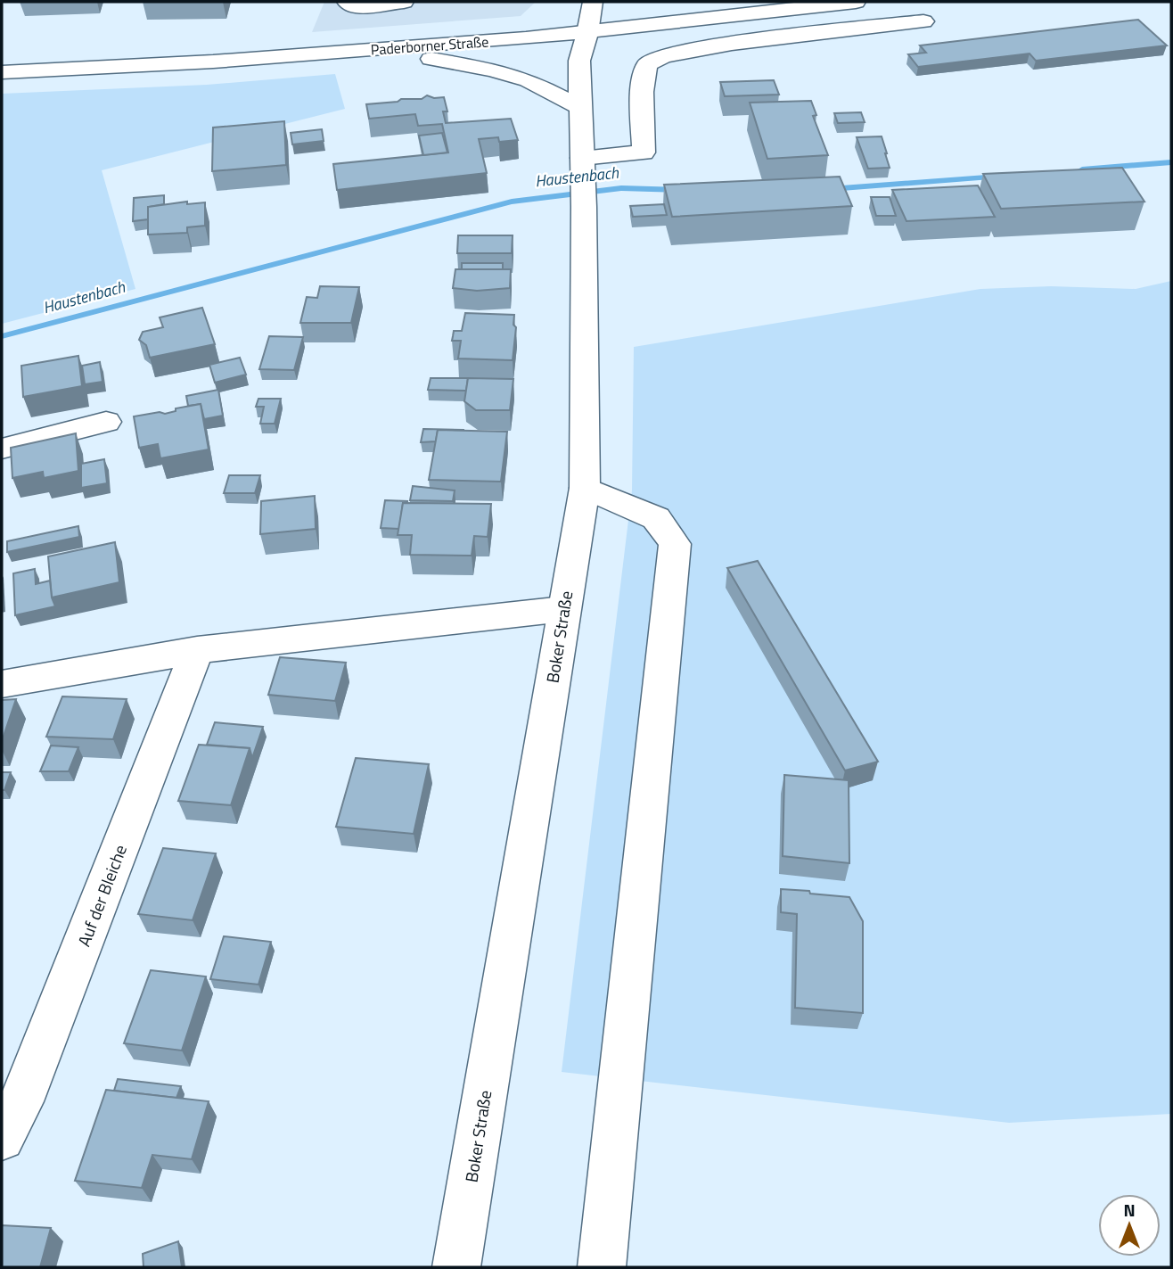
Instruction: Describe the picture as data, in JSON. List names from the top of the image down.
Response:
{
  "streets": {
    "main road": ["Paderborner Straße", "Boker Straße", "Auf der Bleiche"]
  },
  "crossings": [
    ["Paderborner Straße", "Boker Straße"]
  ],
  "water": ["Haustenbach"],
  "north": "top"
}
